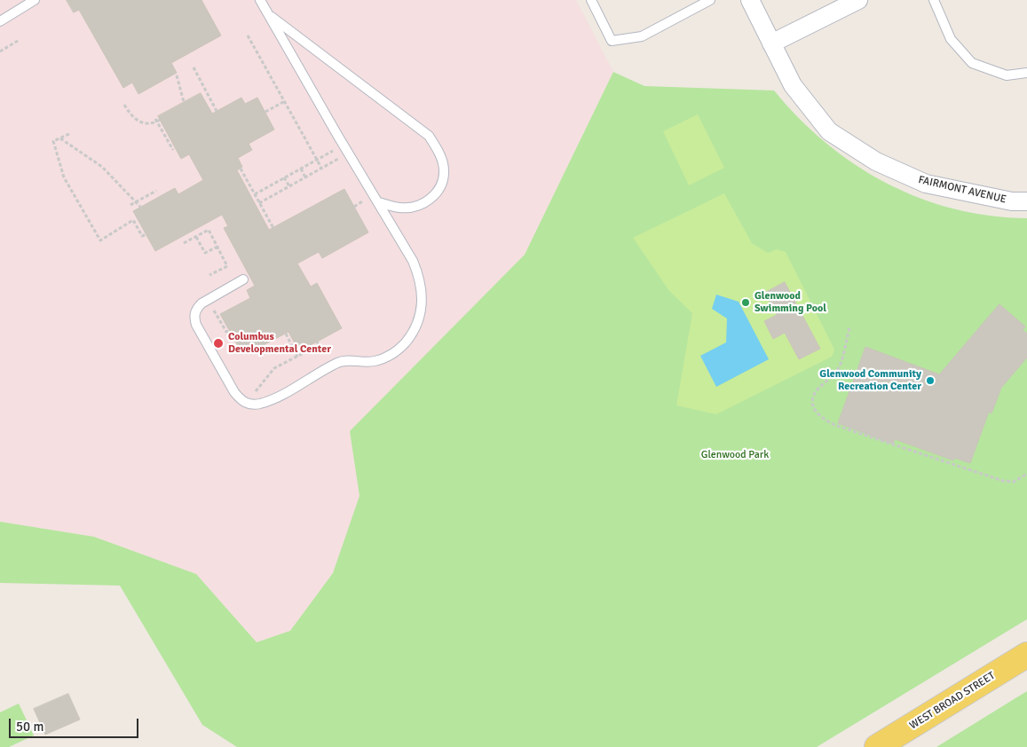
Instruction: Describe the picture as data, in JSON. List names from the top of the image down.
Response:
{
  "streets": {
    "main road": ["WEST BROAD STREET"],
    "street": ["FAIRMONT AVENUE"]
  },
  "parks": ["Glenwood Park"],
  "places": ["Glenwood Swimming Pool", "Columbus Developmental Center", "Glenwood Community Recreation Center"],
  "scale_bar": "50 m"
}
